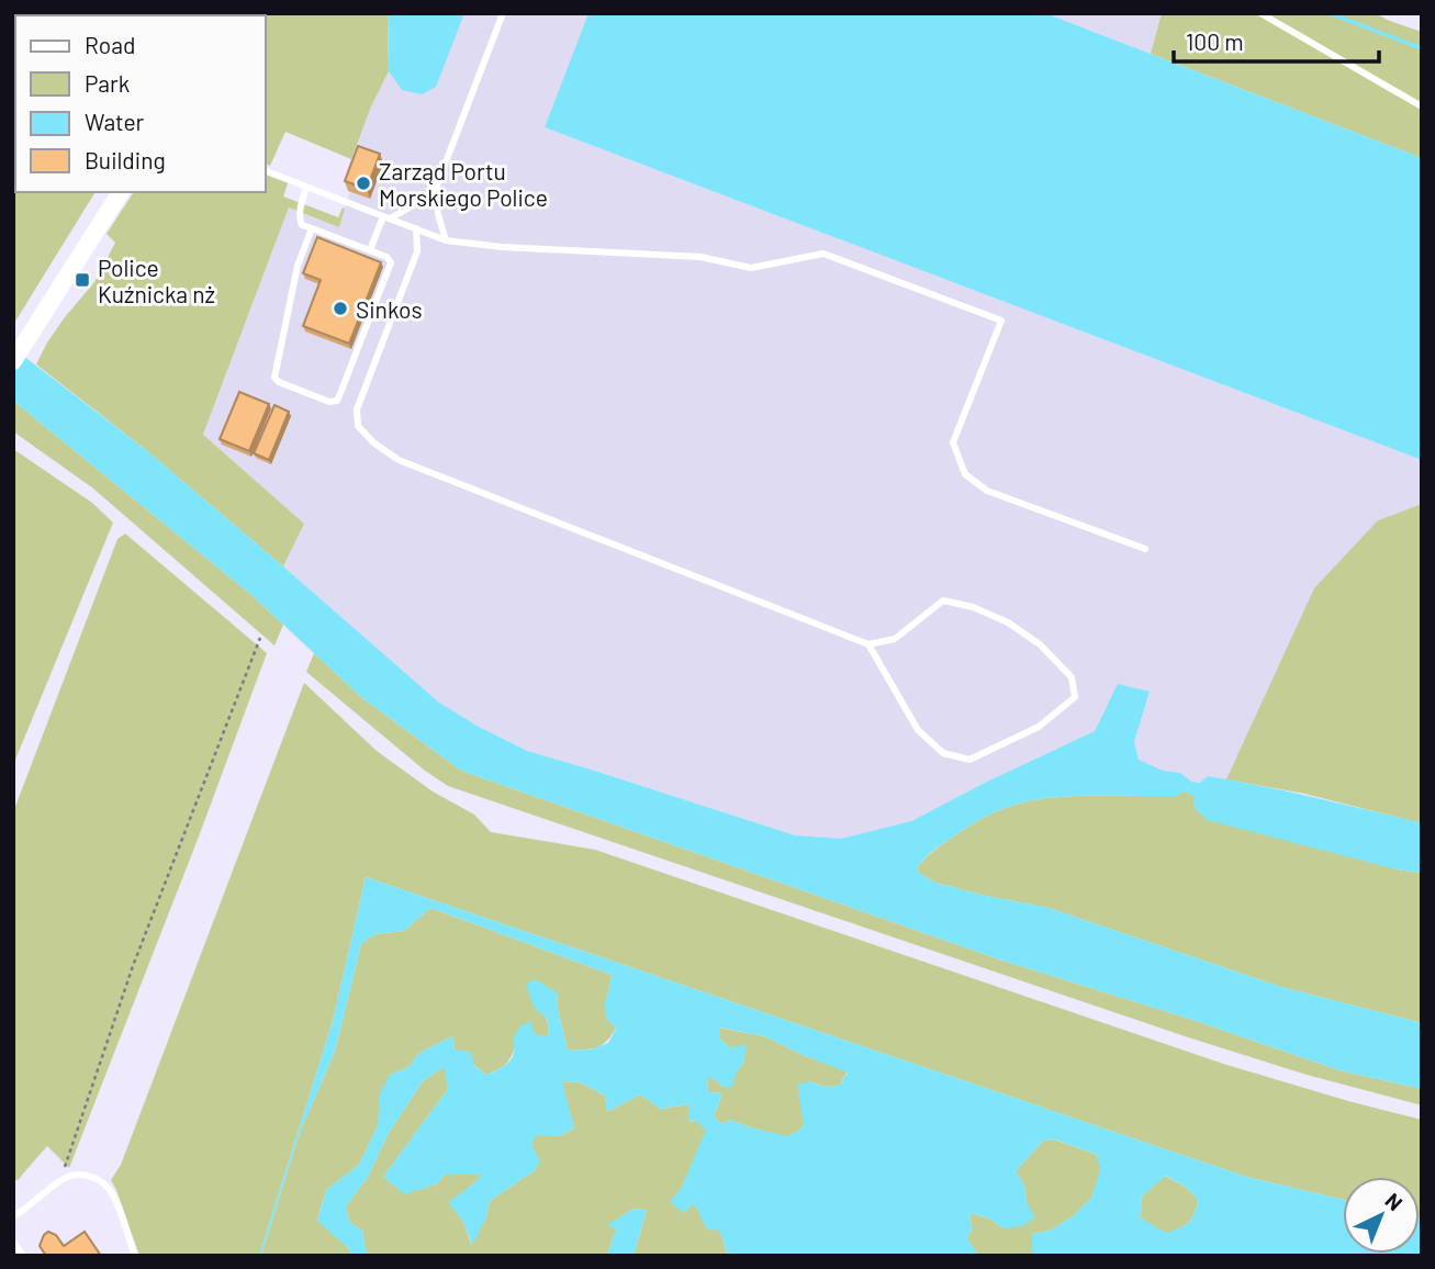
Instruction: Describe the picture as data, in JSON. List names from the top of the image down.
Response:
{
  "places": {
    "other": ["Zarząd Portu Morskiego Police", "Sinkos"],
    "transit": ["Police Kuźnicka nż"]
  },
  "legend": [
    "Road",
    "Park",
    "Water",
    "Building"
  ],
  "scale_bar": "100 m",
  "north": "top right"
}
